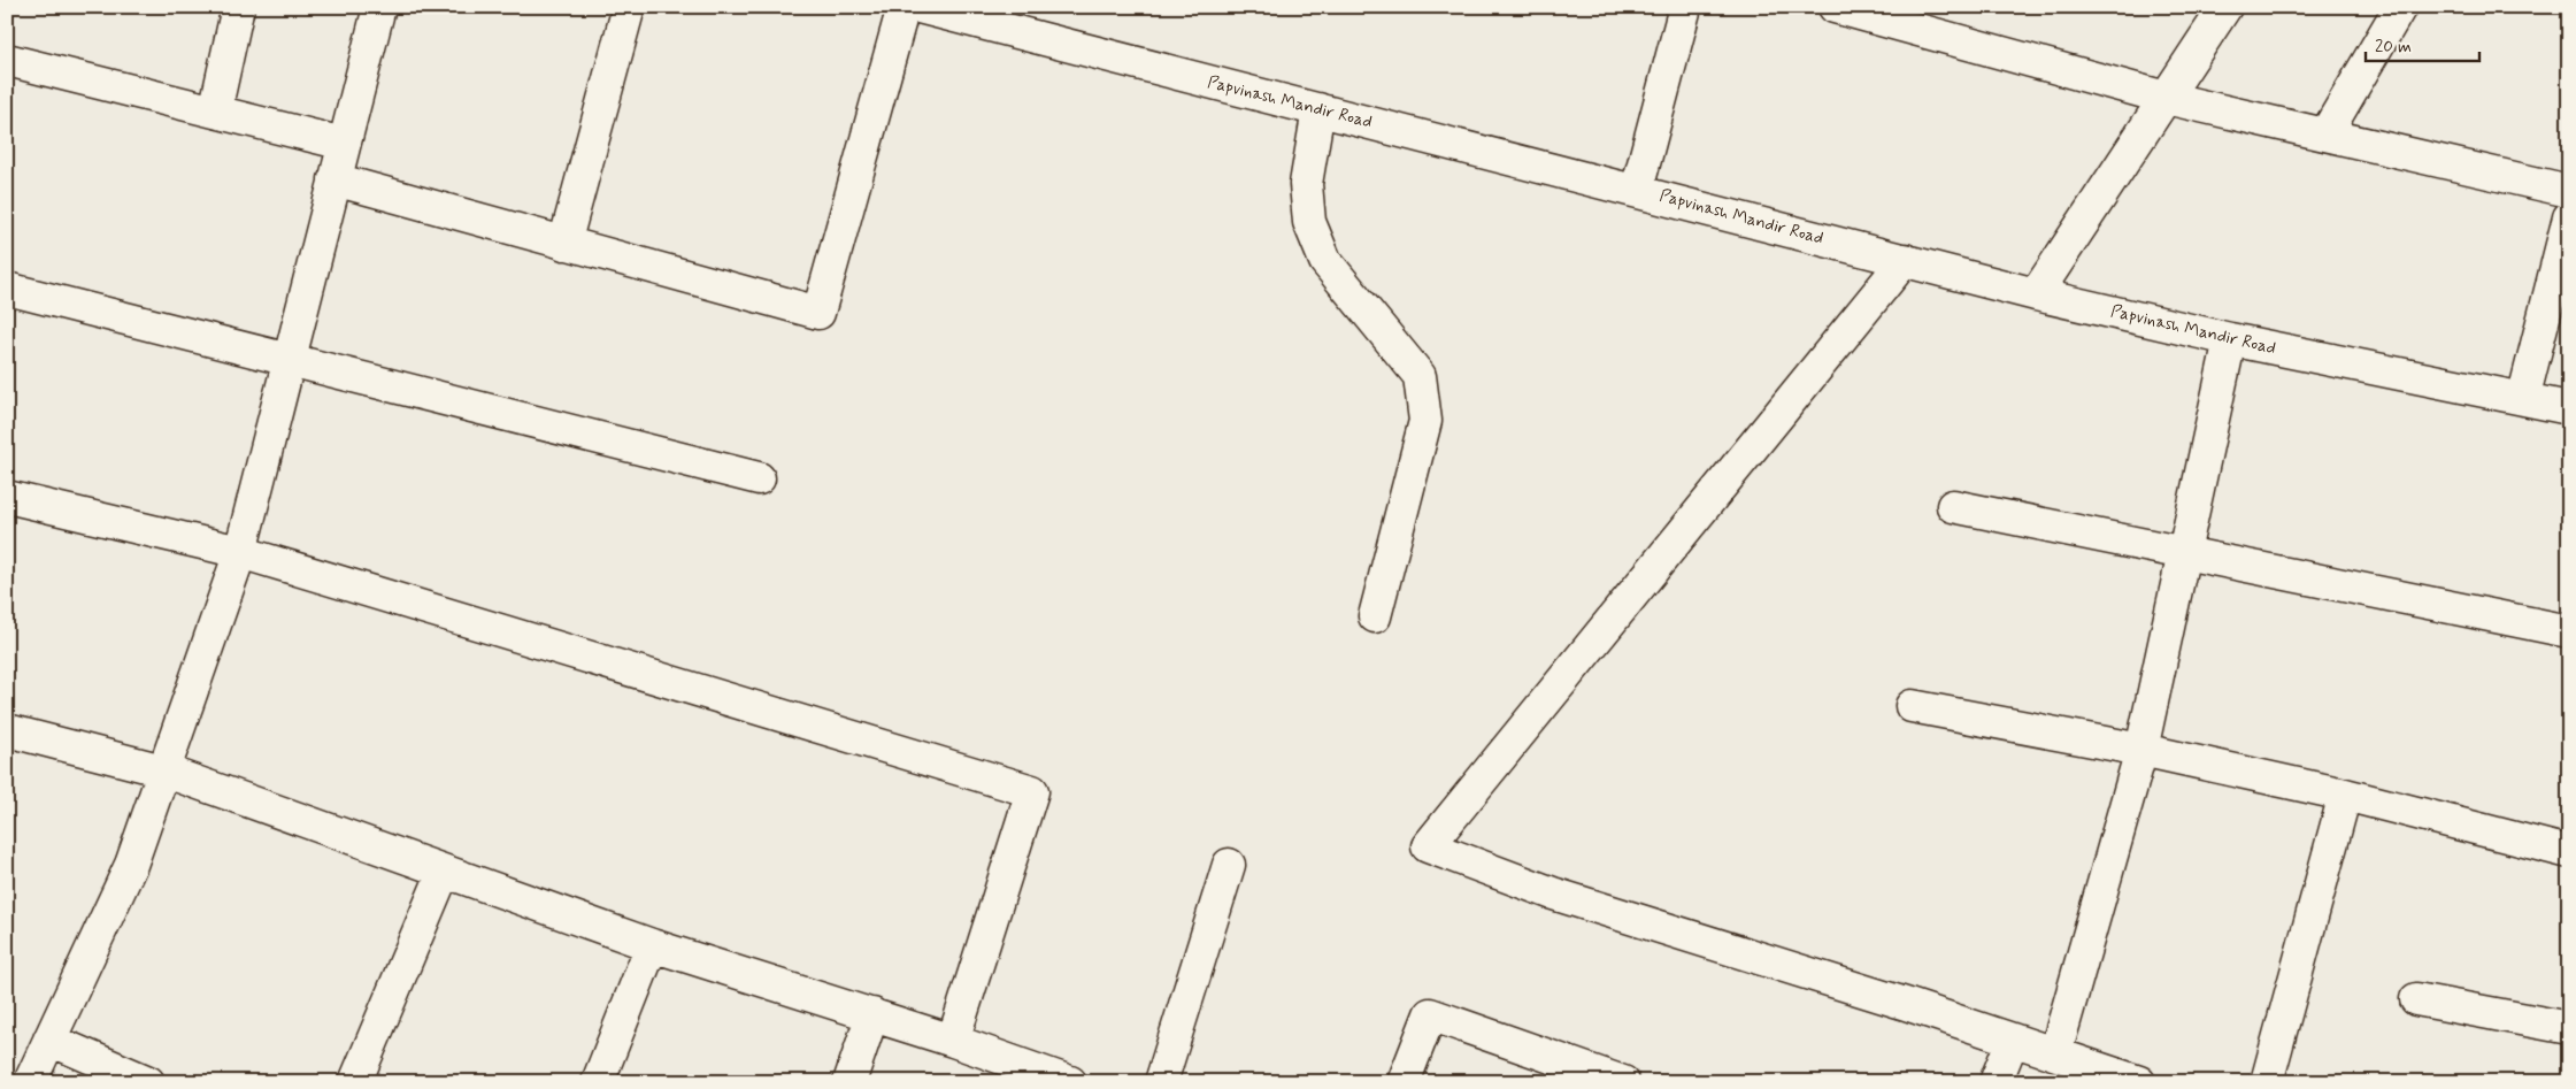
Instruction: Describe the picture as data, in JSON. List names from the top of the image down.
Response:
{
  "streets": {
    "street": ["Papvinash Mandir Road"]
  },
  "scale_bar": "20 m"
}
